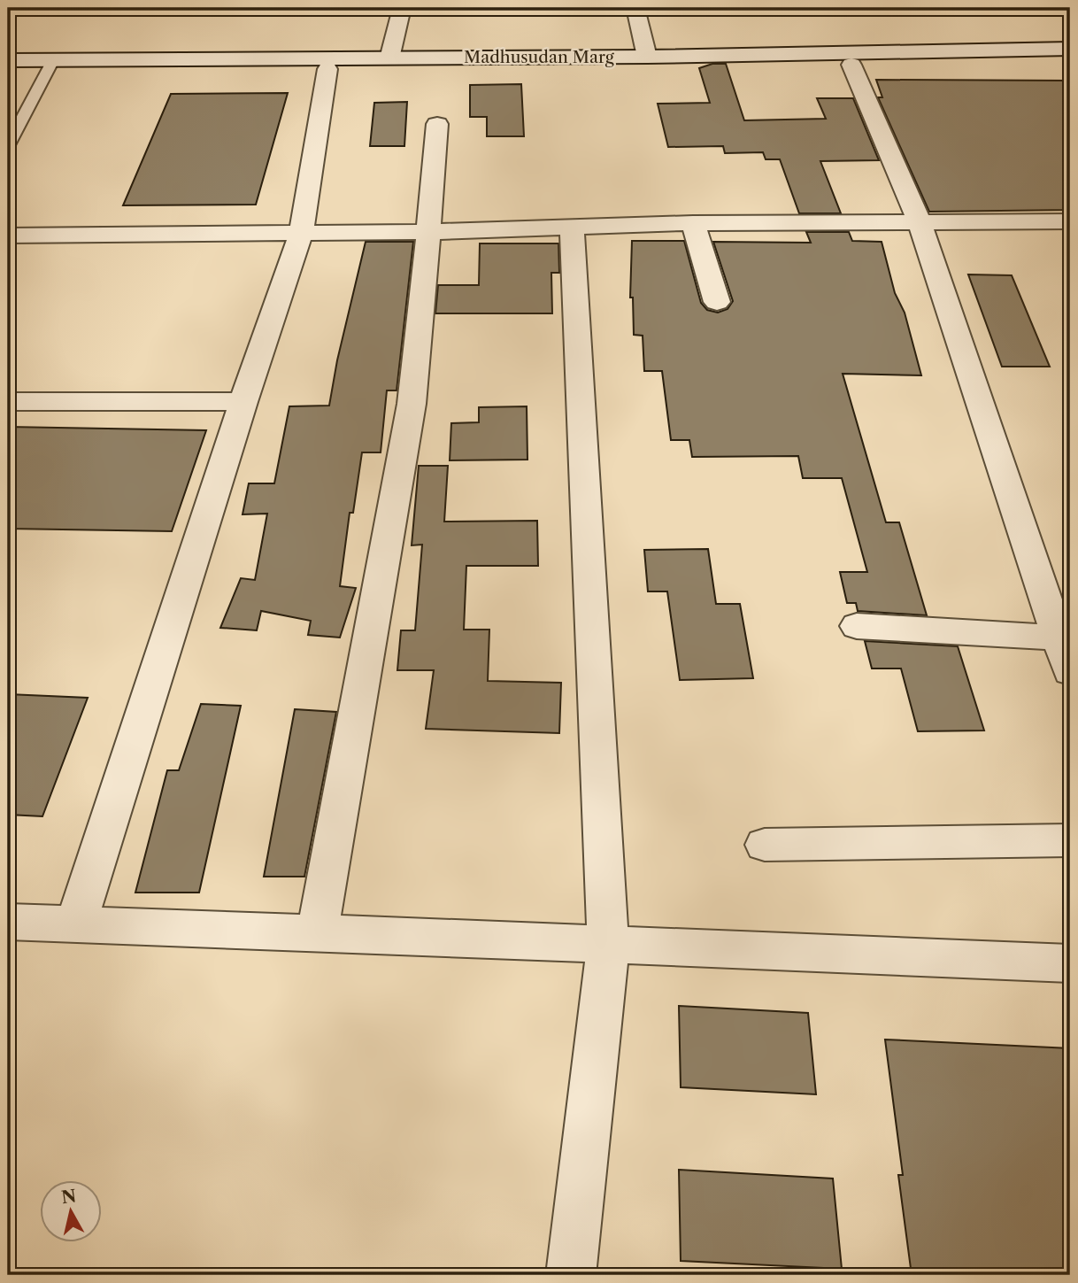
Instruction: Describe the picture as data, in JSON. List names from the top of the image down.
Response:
{
  "streets": {
    "street": ["Madhusudan Marg"]
  },
  "north": "top"
}
